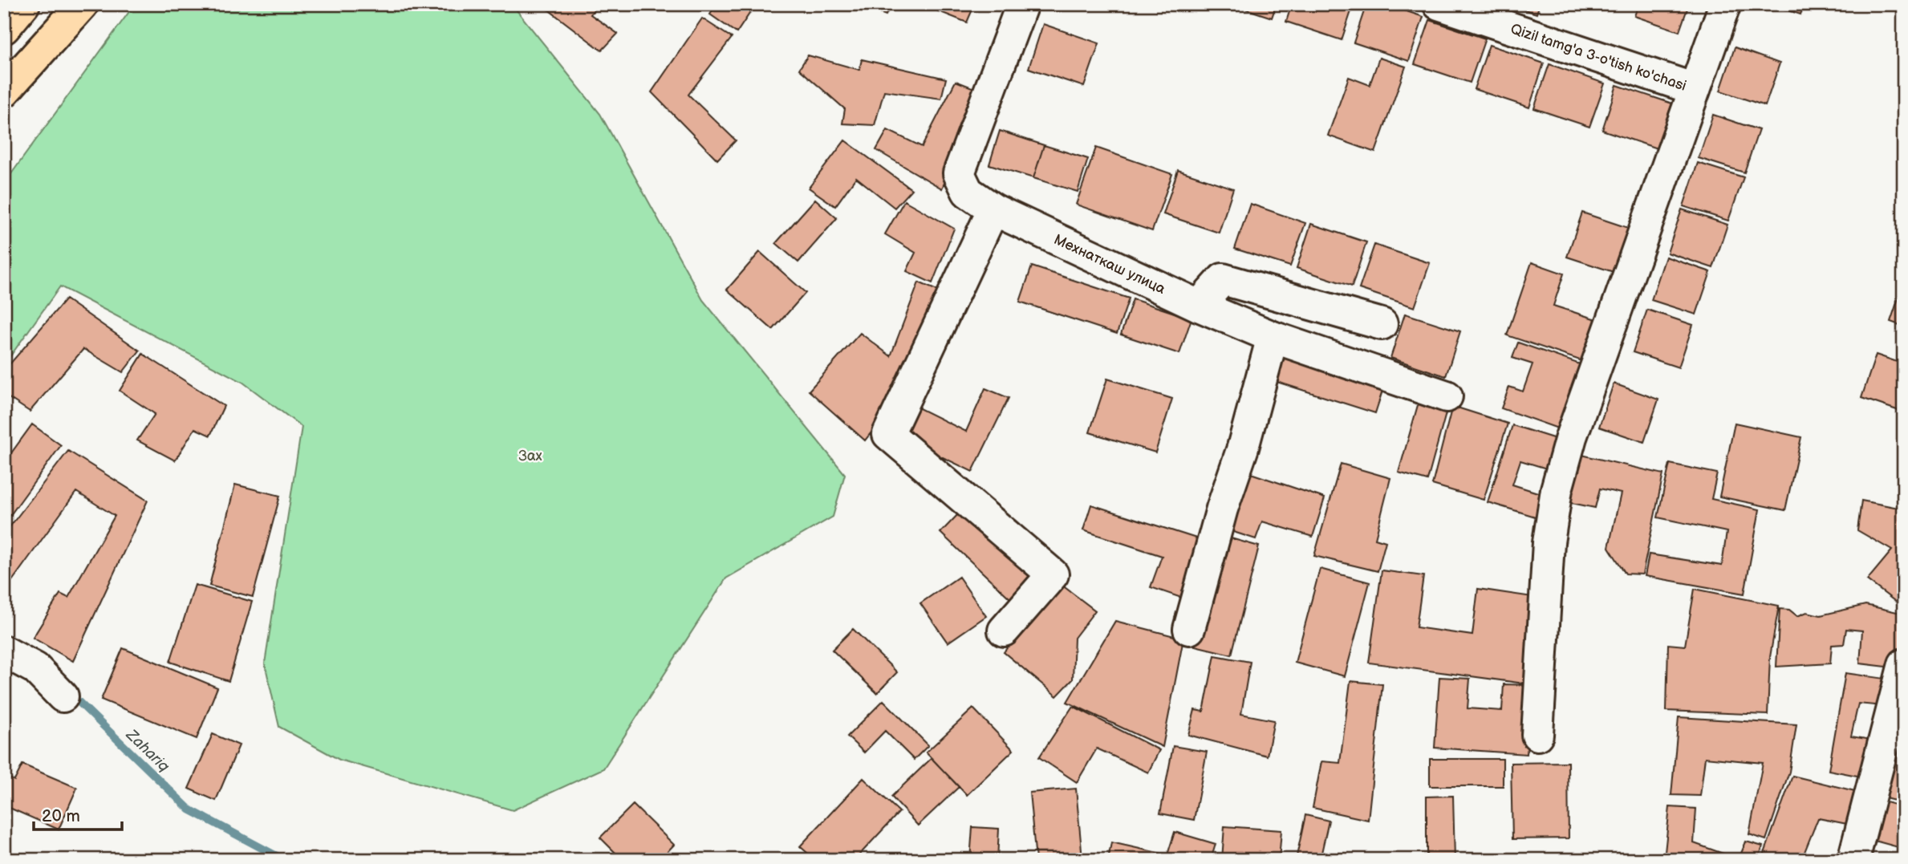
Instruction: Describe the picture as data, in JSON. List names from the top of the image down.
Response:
{
  "streets": {
    "street": ["Qizil tamg'a 3-o'tish ko'chasi", "Мехнаткаш улица"]
  },
  "water": ["Zahariq"],
  "parks": ["Зах"],
  "scale_bar": "20 m"
}
